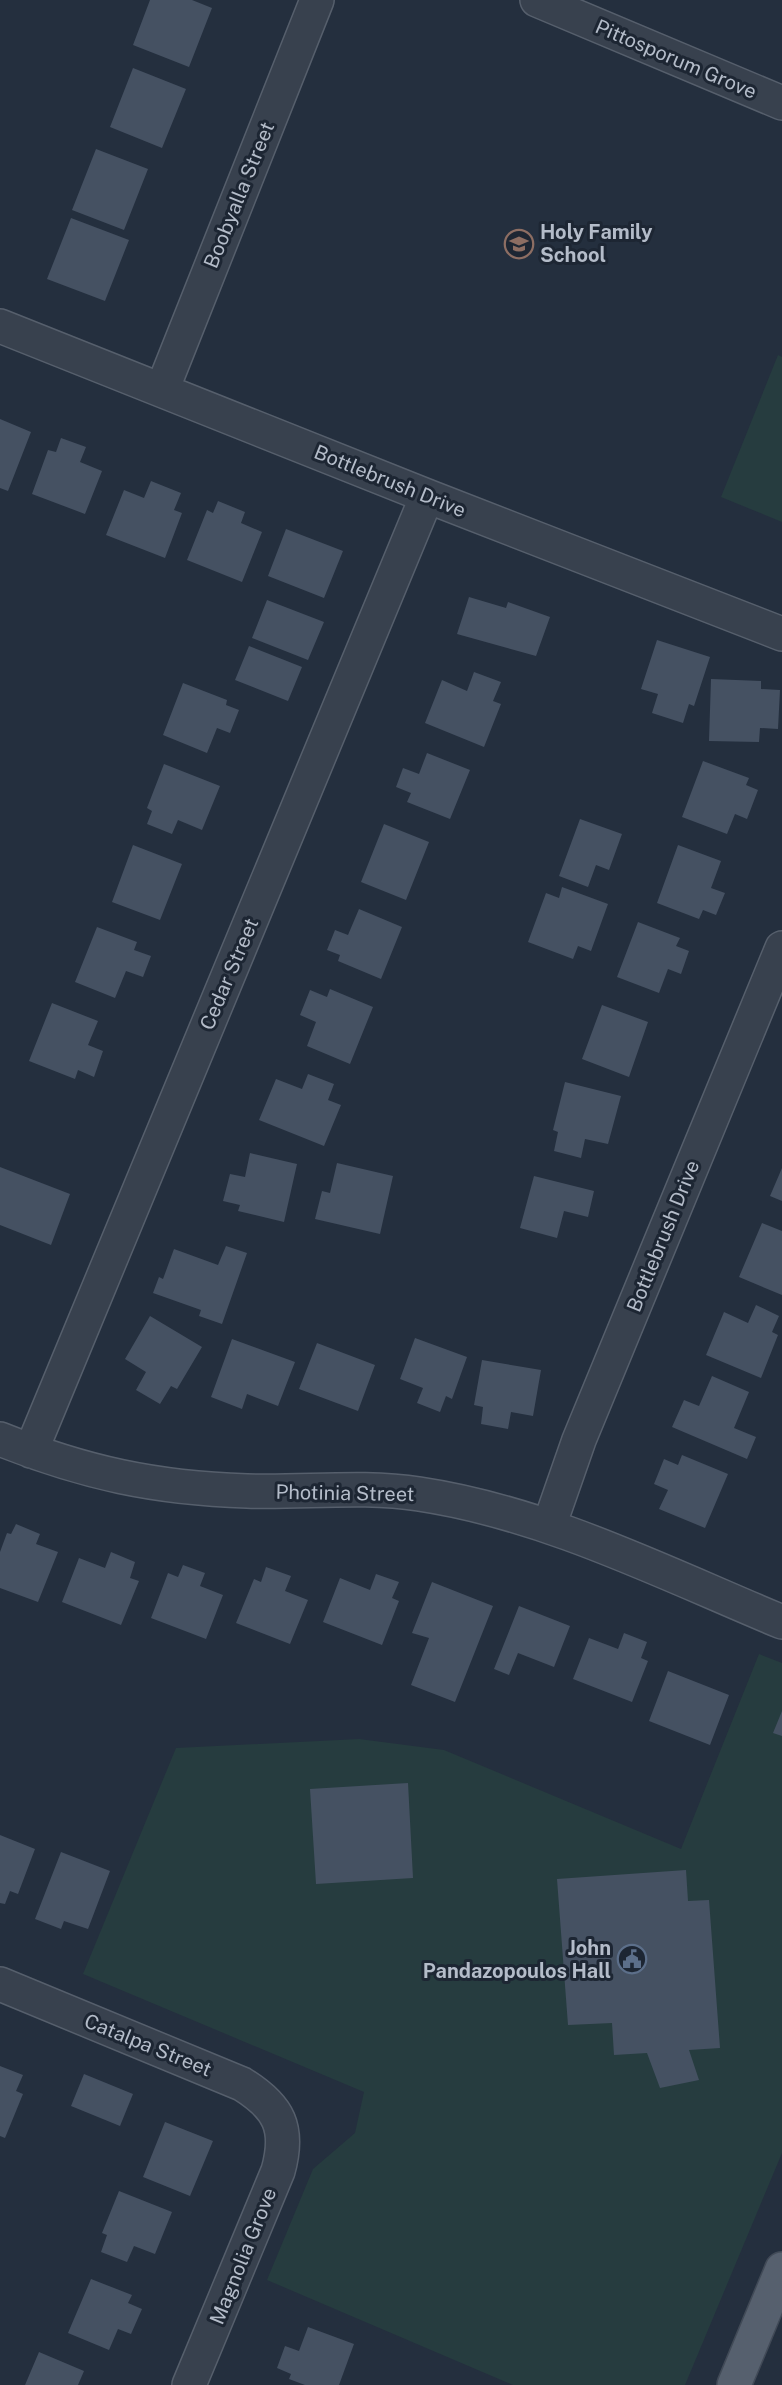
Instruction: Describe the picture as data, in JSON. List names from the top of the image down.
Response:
{
  "streets": {
    "street": [
      "Pittosporum Grove",
      "Boobyalla Street",
      "Bottlebrush Drive",
      "Cedar Street",
      "Photinia Street",
      "Catalpa Street",
      "Magnolia Grove"
    ]
  },
  "crossings": [
    ["Boobyalla Street", "Bottlebrush Drive"],
    ["Bottlebrush Drive", "Cedar Street"],
    ["Bottlebrush Drive", "Photinia Street"],
    ["Cedar Street", "Photinia Street"],
    ["Catalpa Street", "Magnolia Grove"]
  ],
  "places": {
    "school or university": ["Holy Family School"],
    "public building": ["John Pandazopoulos Hall"]
  }
}
